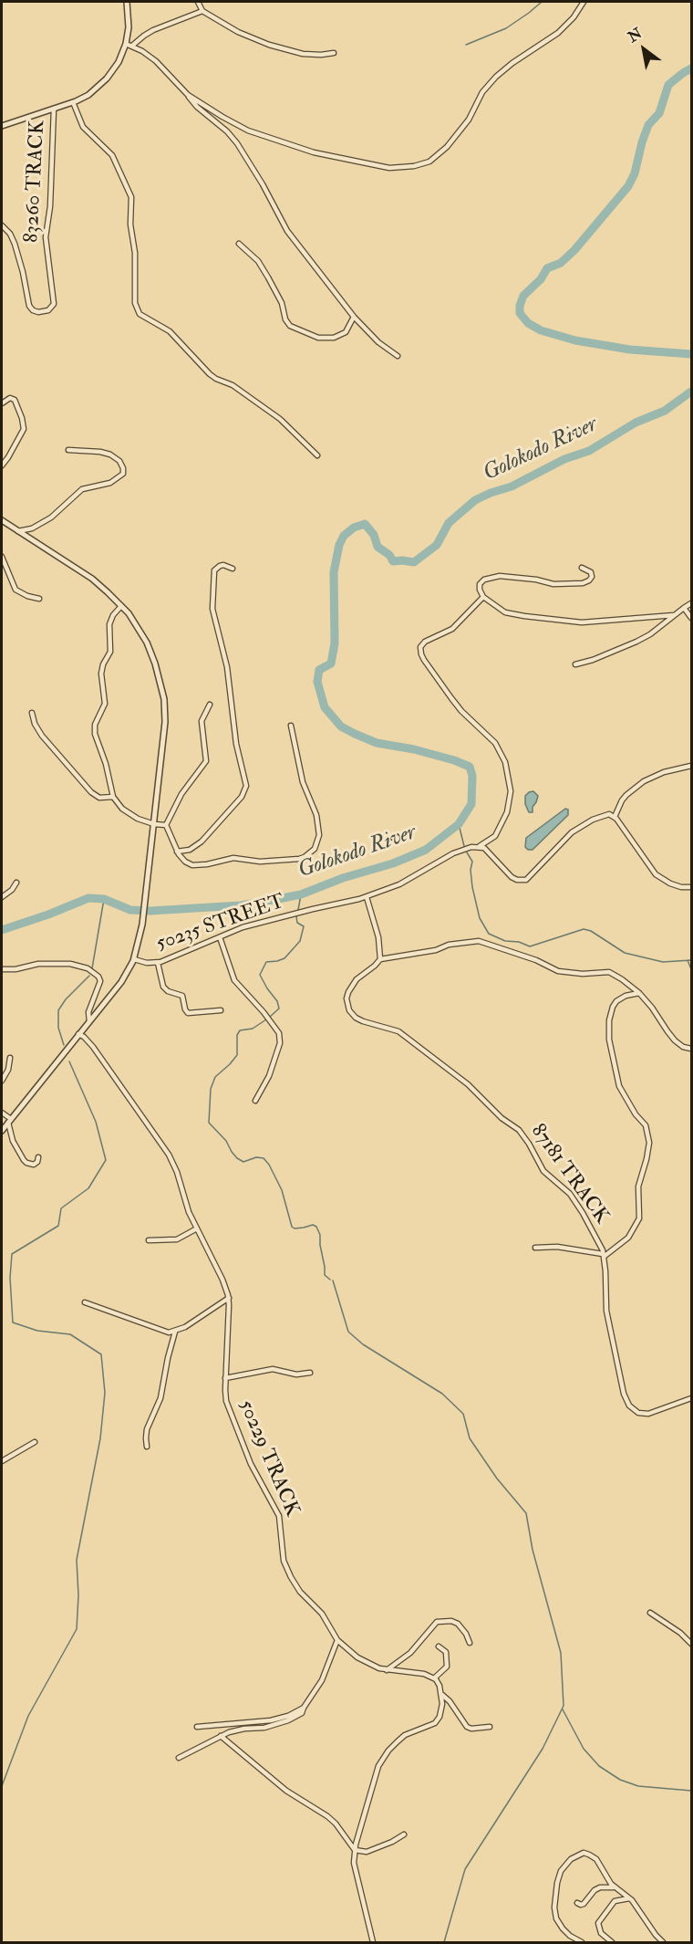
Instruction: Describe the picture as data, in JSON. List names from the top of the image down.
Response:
{
  "streets": {
    "street": [
      "83260 TRACK",
      "50235 STREET",
      "87181 TRACK",
      "50229 TRACK"
    ]
  },
  "water": ["Golokodo River"],
  "north": "top left"
}
